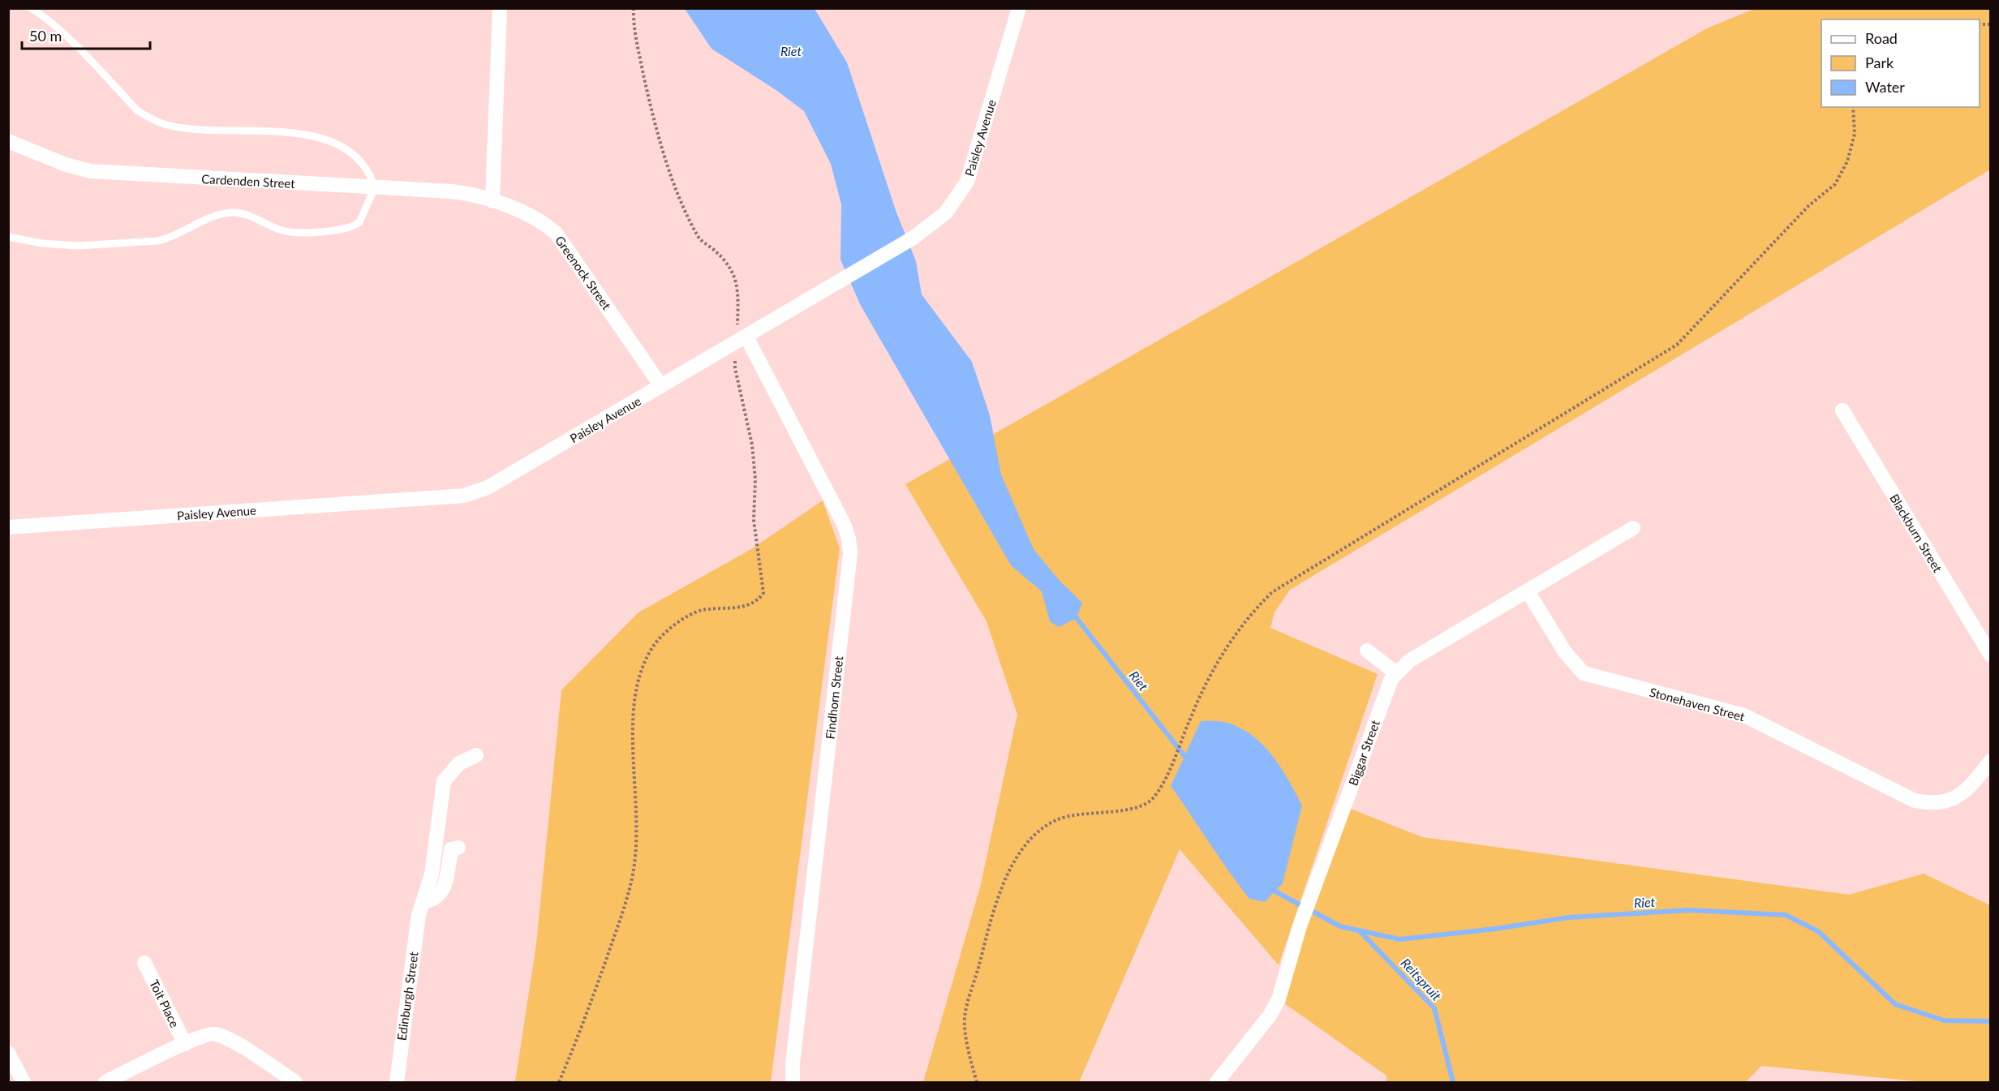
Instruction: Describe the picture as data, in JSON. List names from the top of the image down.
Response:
{
  "streets": {
    "street": [
      "Paisley Avenue",
      "Cardenden Street",
      "Greenock Street",
      "Blackburn Street",
      "Findhorn Street",
      "Stonehaven Street",
      "Biggar Street",
      "Edinburgh Street",
      "Toit Place"
    ]
  },
  "crossings": [
    ["Paisley Avenue", "Greenock Street"],
    ["Paisley Avenue", "Findhorn Street"],
    ["Cardenden Street", "Greenock Street"],
    ["Stonehaven Street", "Biggar Street"]
  ],
  "water": ["Riet", "Reitspruit"],
  "legend": ["Road", "Park", "Water"],
  "scale_bar": "50 m"
}
